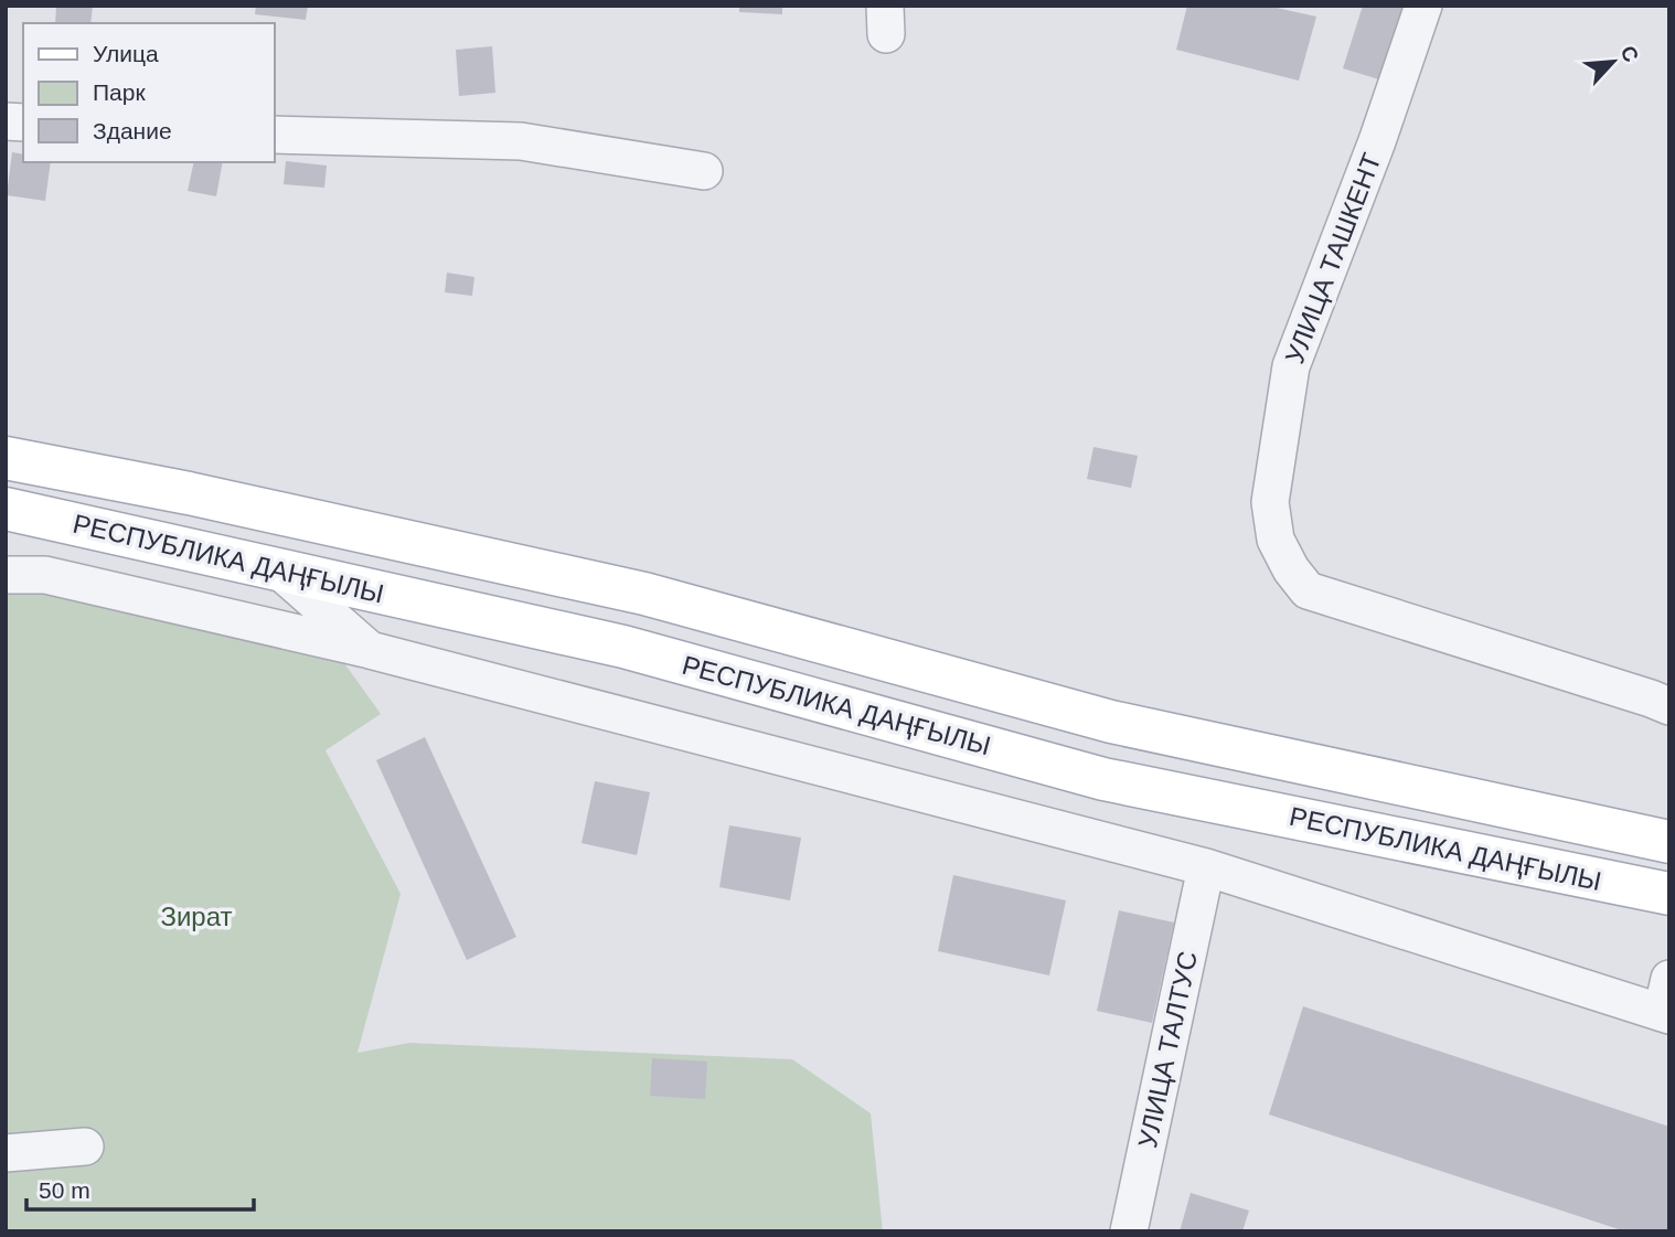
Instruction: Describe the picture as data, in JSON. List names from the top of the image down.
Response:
{
  "streets": {
    "main road": ["РЕСПУБЛИКА ДАҢҒЫЛЫ"],
    "street": ["УЛИЦА ТАШКЕНТ", "УЛИЦА ТАЛТУС"]
  },
  "parks": ["Зират"],
  "legend": ["Улица", "Парк", "Здание"],
  "scale_bar": "50 m",
  "north": "top right"
}
